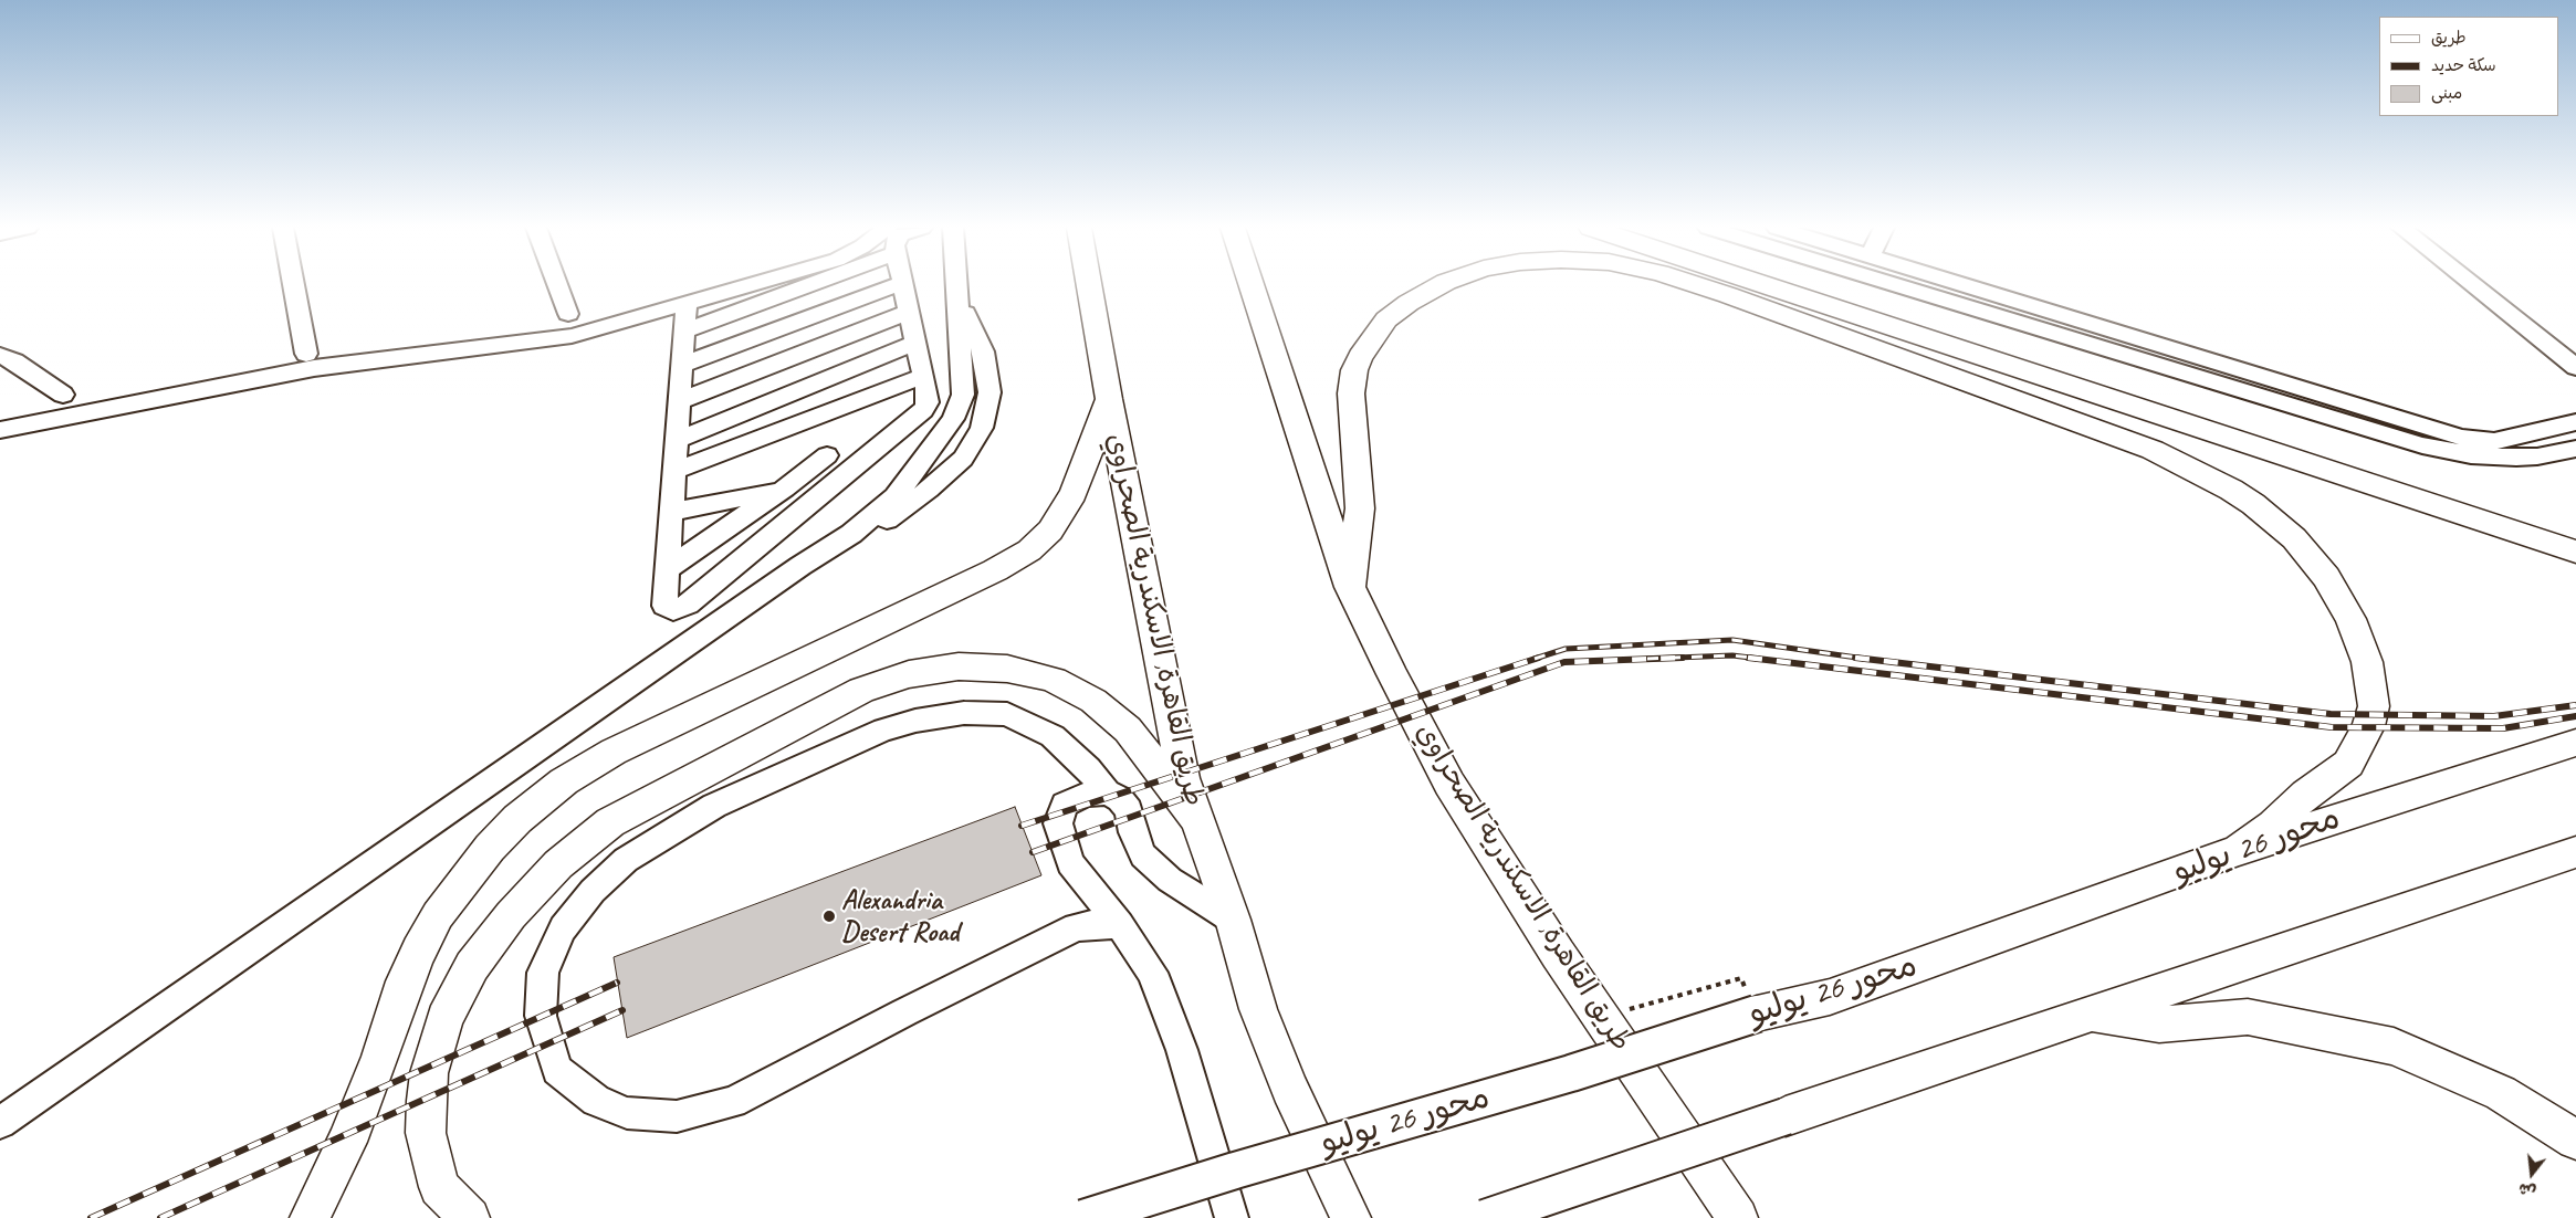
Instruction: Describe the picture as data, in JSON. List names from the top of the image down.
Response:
{
  "streets": {
    "highway": ["طريق القاهرة, الاسكندرية الصحراوي", "محور 26 يوليو"]
  },
  "places": ["Alexandria Desert Road"],
  "legend": ["طريق", "سكة حديد", "مبنى"],
  "north": "bottom"
}
